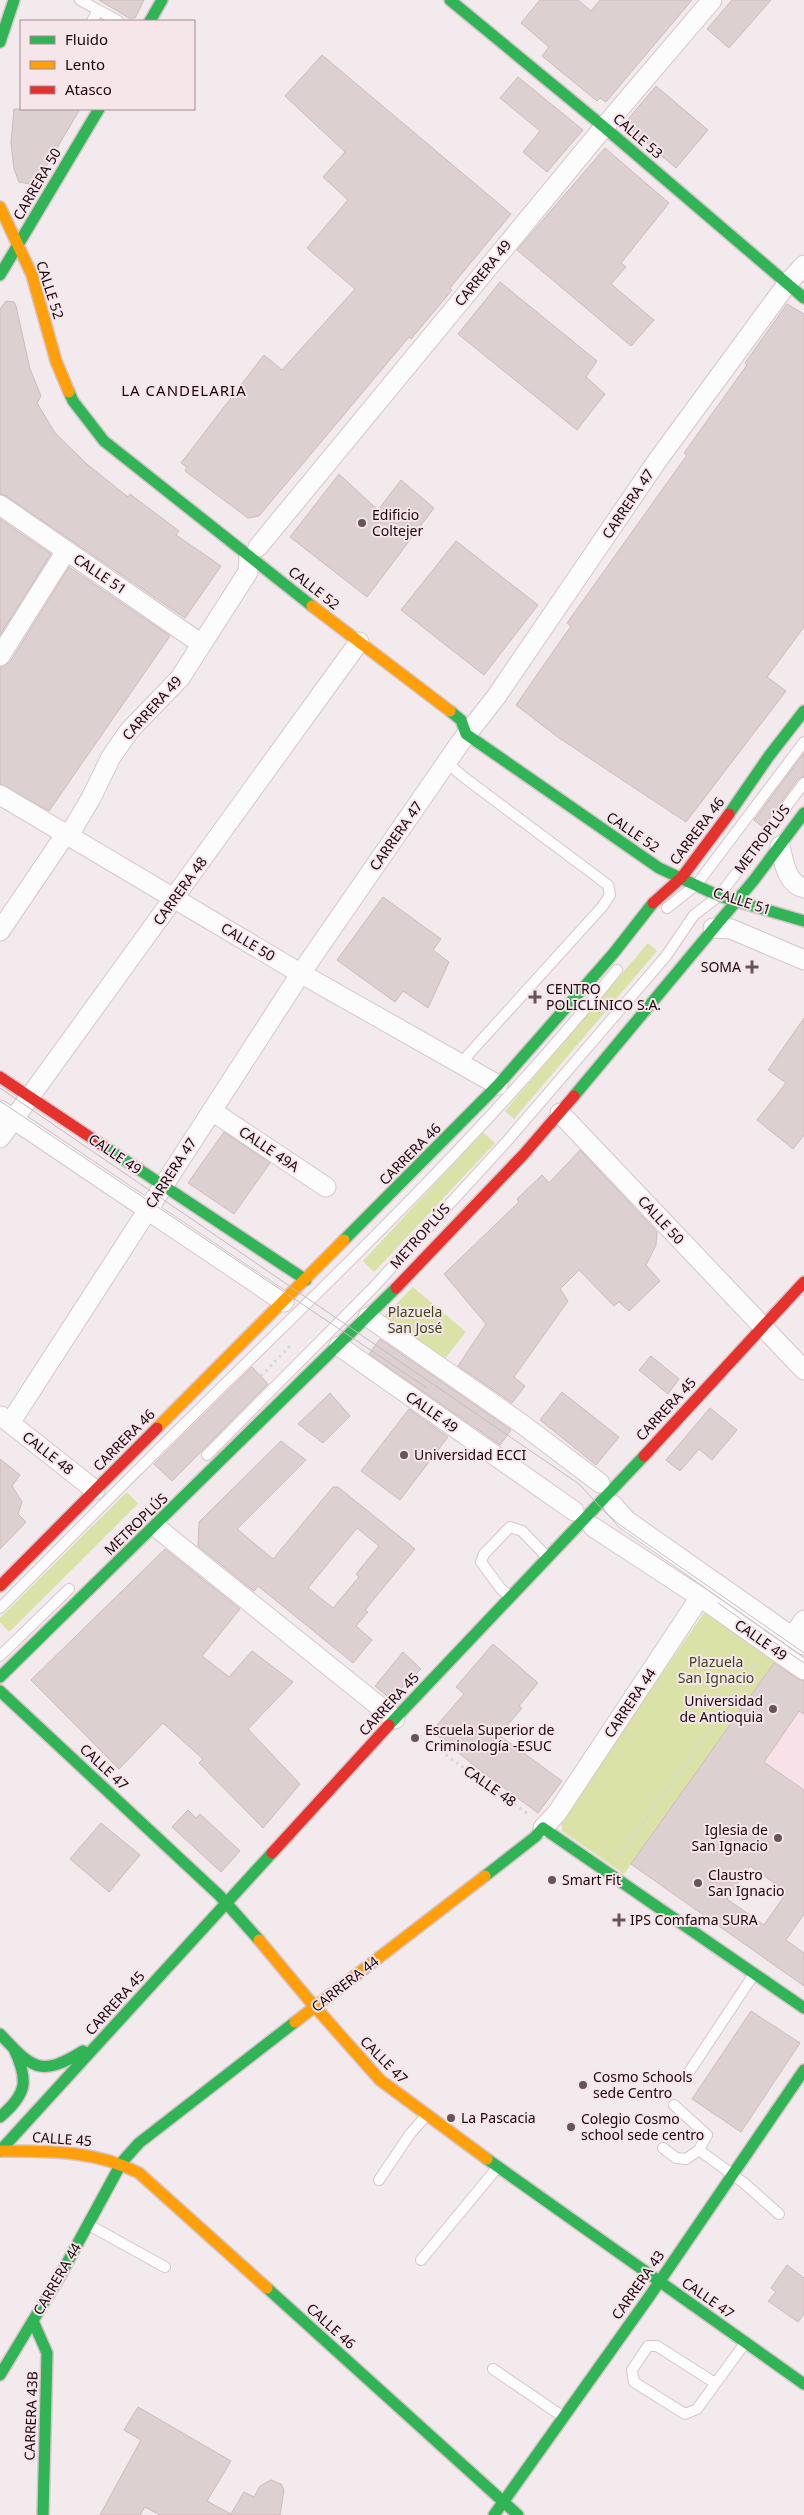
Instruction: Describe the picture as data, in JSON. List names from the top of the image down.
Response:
{
  "streets": {
    "main road": [
      "CALLE 53",
      "CARRERA 50",
      "CALLE 52",
      "CALLE 51",
      "CARRERA 46",
      "CALLE 49",
      "CARRERA 45",
      "CARRERA 44",
      "CALLE 47",
      "CALLE 45",
      "CARRERA 43",
      "CALLE 46",
      "CARRERA 43B"
    ],
    "street": [
      "CARRERA 49",
      "CARRERA 47",
      "CARRERA 48",
      "CALLE 50",
      "CALLE 49A",
      "CALLE 48"
    ],
    "lane": ["METROPLÚS"]
  },
  "crossings": [
    ["CALLE 53", "CARRERA 49"],
    ["CALLE 53", "CARRERA 47"],
    ["CARRERA 50", "CALLE 52"],
    ["CARRERA 49", "CALLE 52"],
    ["CARRERA 49", "CALLE 51"],
    ["CARRERA 49", "CALLE 50"],
    ["CALLE 52", "CARRERA 47"],
    ["CALLE 52", "CALLE 51"],
    ["CALLE 52", "CARRERA 46"],
    ["CALLE 52", "CARRERA 48"],
    ["CARRERA 47", "CALLE 50"],
    ["CARRERA 47", "CALLE 49A"],
    ["CARRERA 47", "CALLE 49"],
    ["CARRERA 47", "CALLE 48"],
    ["CALLE 51", "CARRERA 46"],
    ["CALLE 51", "METROPLÚS"],
    ["CARRERA 46", "CALLE 50"],
    ["CARRERA 46", "CALLE 49"],
    ["CARRERA 46", "CALLE 48"],
    ["CARRERA 48", "CALLE 50"],
    ["CARRERA 48", "CALLE 49"],
    ["CALLE 50", "CARRERA 45"],
    ["CALLE 49", "CARRERA 44"],
    ["CARRERA 45", "CALLE 48"],
    ["CARRERA 45", "CALLE 47"],
    ["CARRERA 45", "CALLE 45"],
    ["CALLE 48", "CARRERA 44"],
    ["CARRERA 44", "CALLE 47"],
    ["CARRERA 44", "CALLE 45"],
    ["CARRERA 44", "CALLE 46"],
    ["CARRERA 44", "CARRERA 43B"],
    ["CALLE 47", "CARRERA 43"],
    ["CALLE 45", "CALLE 46"],
    ["CARRERA 43", "CALLE 46"]
  ],
  "districts": ["LA CANDELARIA"],
  "parks": ["Plazuela San José", "Plazuela San Ignacio"],
  "places": {
    "other": [
      "Edificio Coltejer",
      "Universidad ECCI",
      "Universidad de Antioquia",
      "Escuela Superior de Criminología -ESUC",
      "Iglesia de San Ignacio",
      "Smart Fit",
      "Claustro San Ignacio",
      "Cosmo Schools sede Centro",
      "La Pascacia",
      "Colegio Cosmo school sede centro"
    ],
    "health": ["SOMA", "CENTRO POLICLÍNICO S.A.", "IPS Comfama SURA"]
  },
  "legend": ["Fluido", "Lento", "Atasco"]
}
